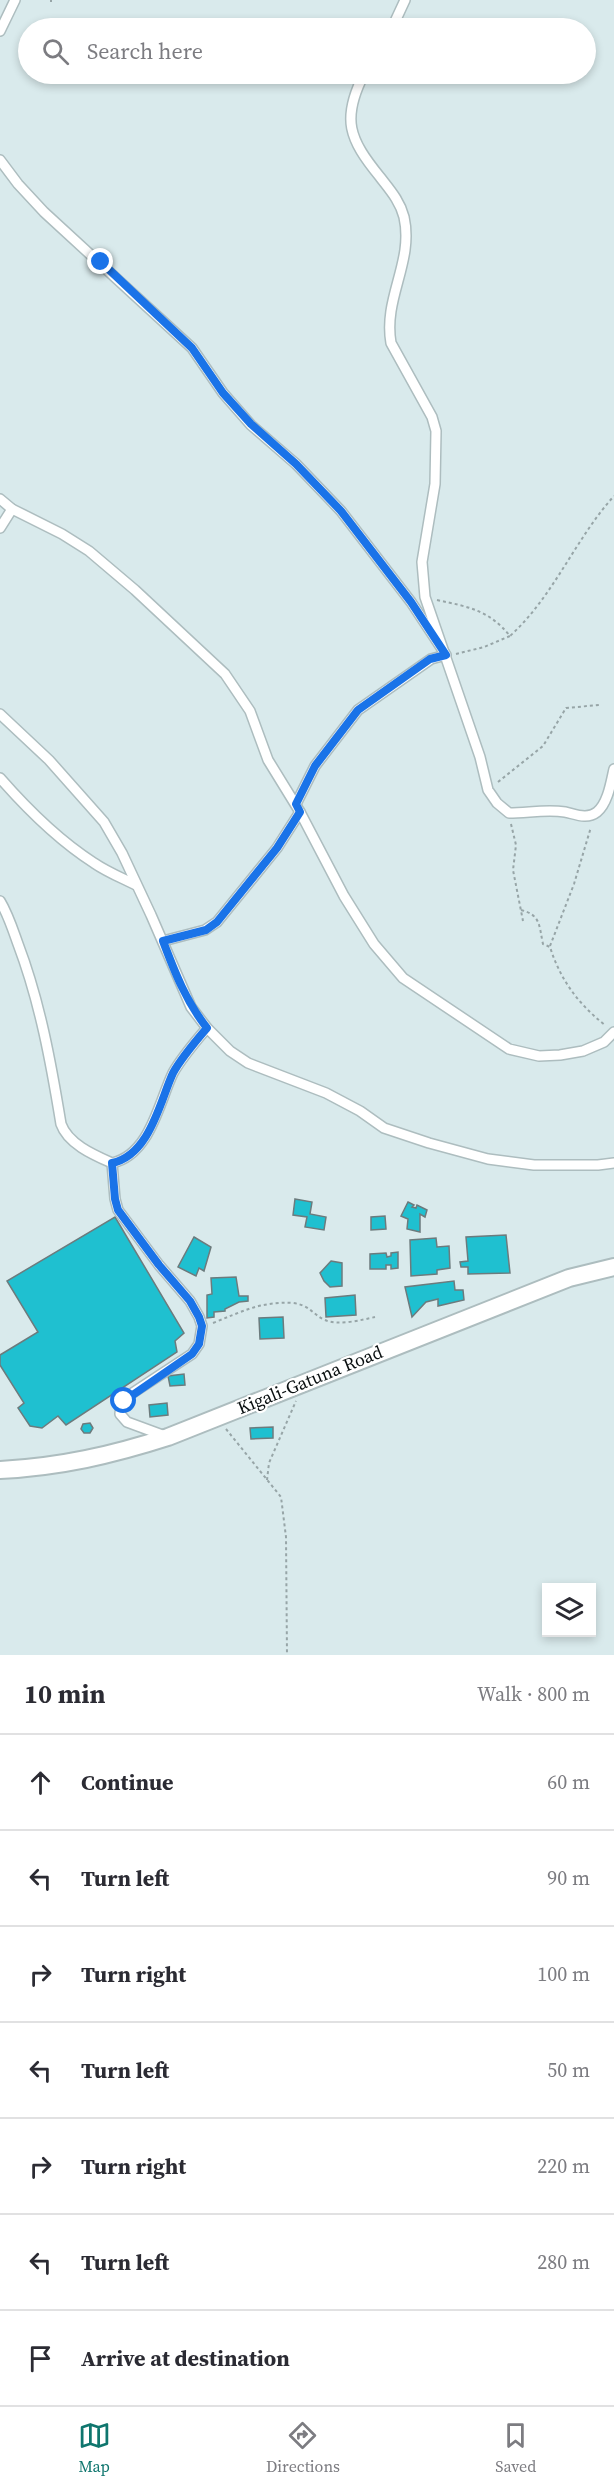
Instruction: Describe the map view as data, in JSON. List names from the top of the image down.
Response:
{
  "streets": {
    "highway": ["Kigali-Gatuna Road"]
  },
  "page": {
    "search": "Search here",
    "heading": ["10 min", "Walk · 800 m"],
    "list": [
      ["Continue", "60 m"],
      ["Turn left", "90 m"],
      ["Turn right", "100 m"],
      ["Turn left", "50 m"],
      ["Turn right", "220 m"],
      ["Turn left", "280 m"],
      "Arrive at destination"
    ],
    "nav": ["Map", "Directions", "Saved"]
  }
}
